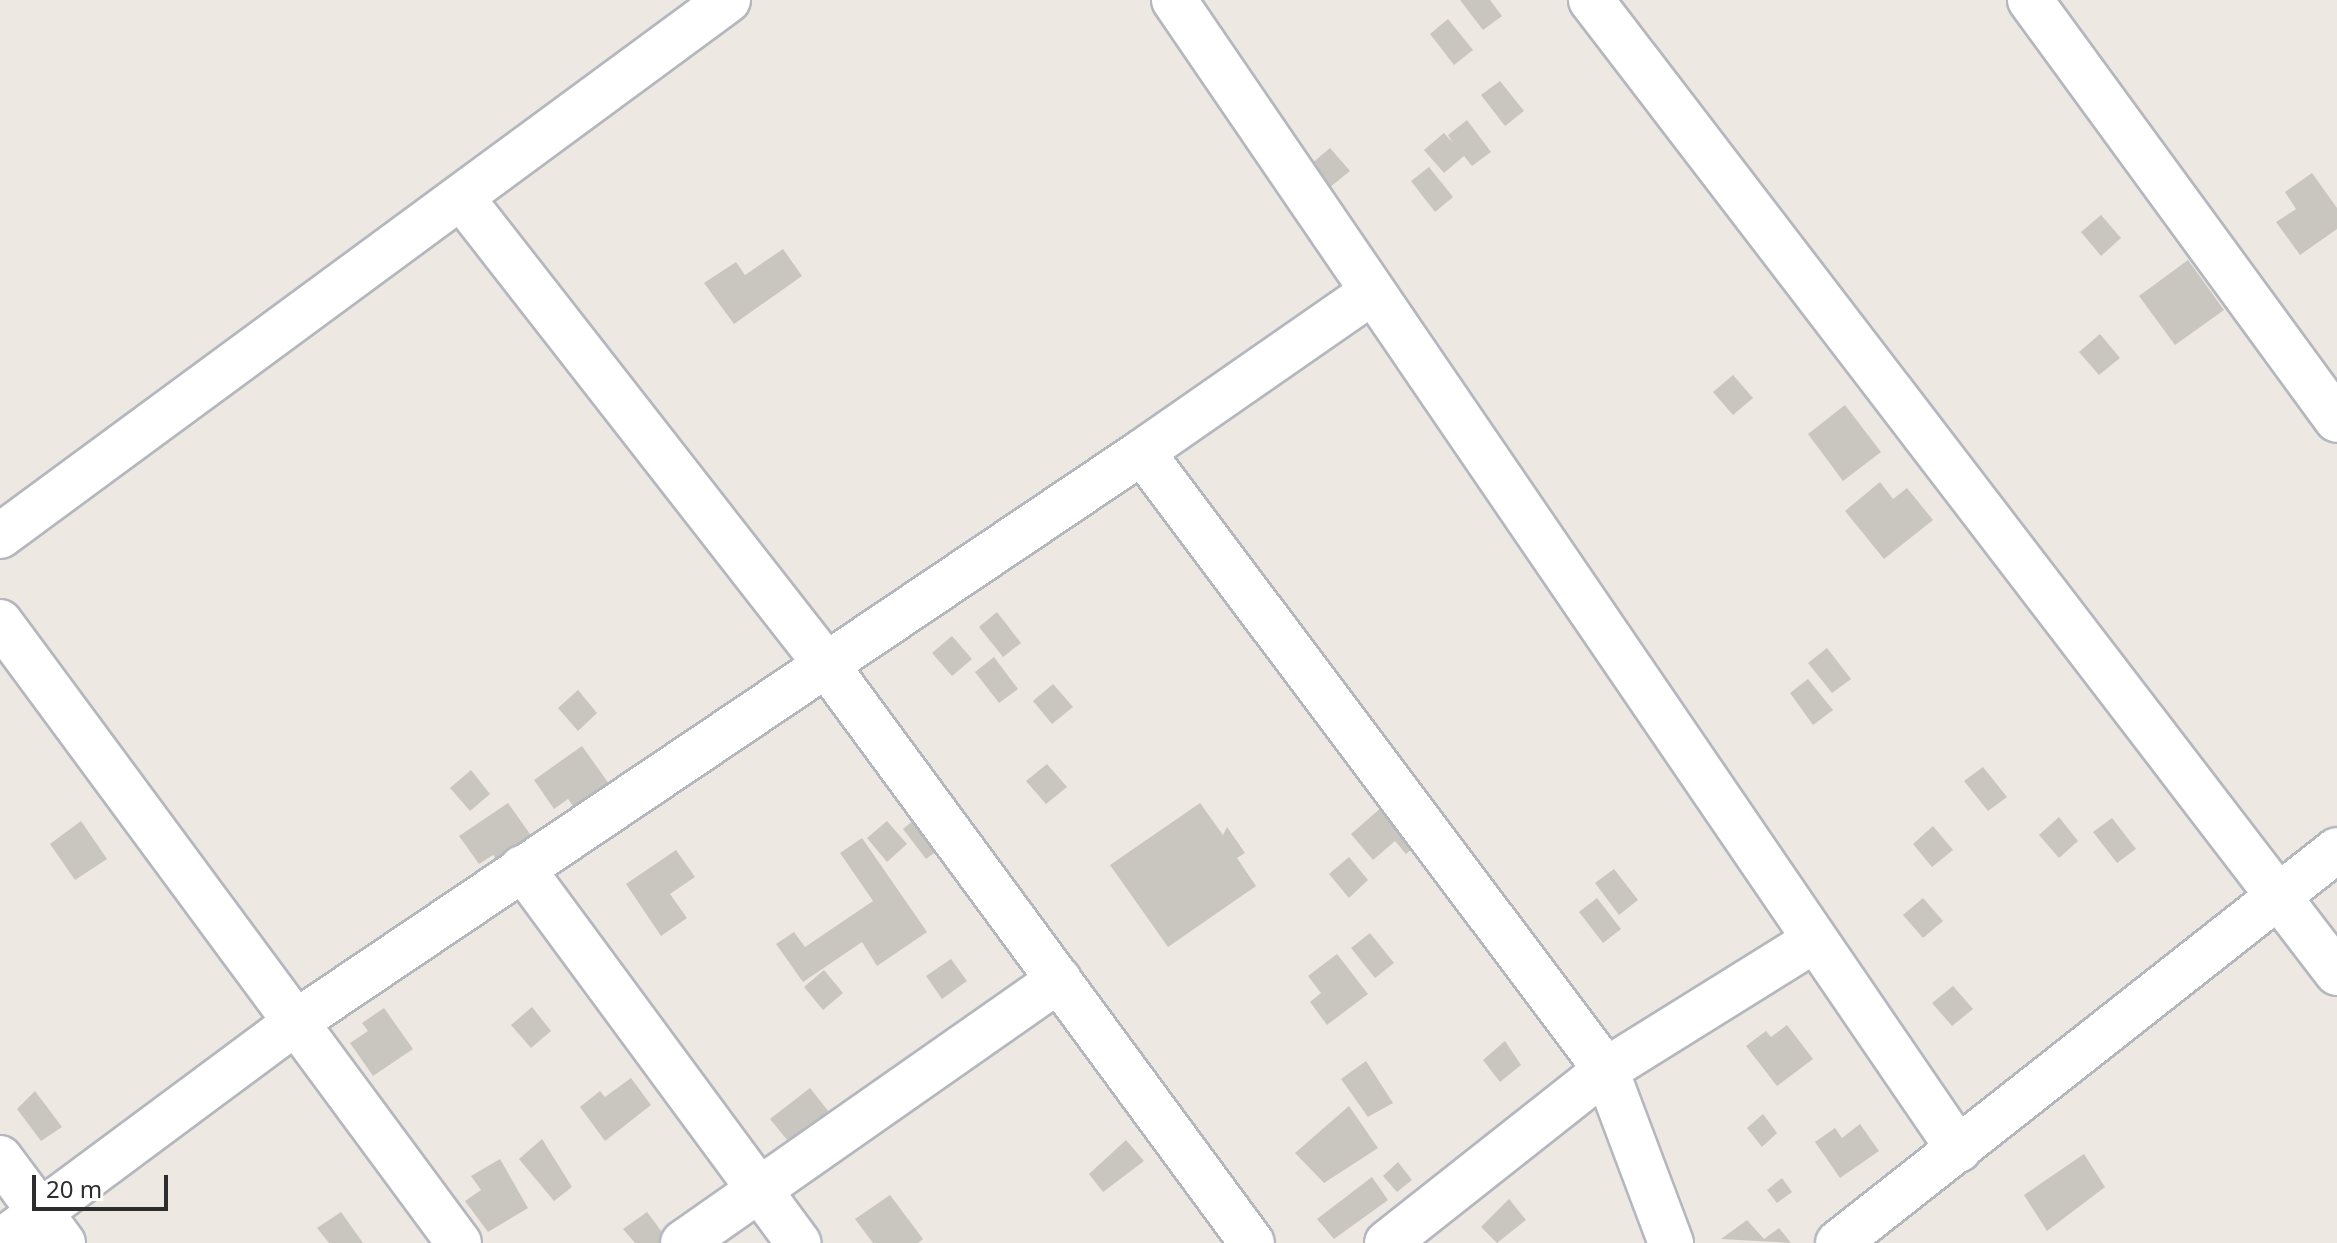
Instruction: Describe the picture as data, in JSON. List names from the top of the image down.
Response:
{
  "scale_bar": "20 m"
}
